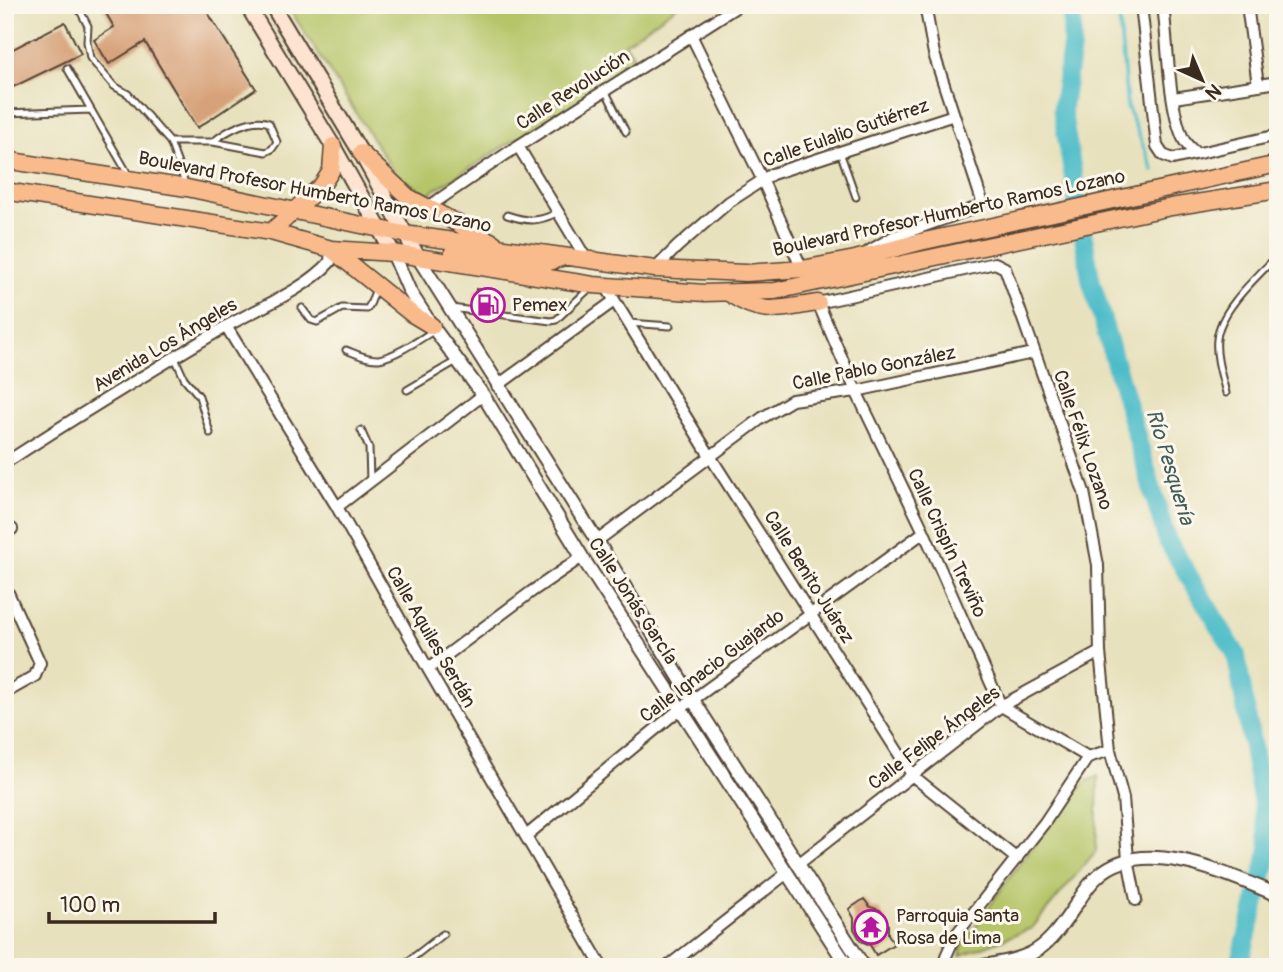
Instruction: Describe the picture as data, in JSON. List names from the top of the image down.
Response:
{
  "streets": {
    "main road": ["Boulevard Profesor Humberto Ramos Lozano"],
    "street": [
      "Calle Revolución",
      "Calle Eulalio Gutiérrez",
      "Avenida Los Ángeles",
      "Calle Pablo González",
      "Calle Félix Lozano",
      "Calle Crispín Treviño",
      "Calle Benito Juárez",
      "Calle Jonás García",
      "Calle Aquiles Serdán",
      "Calle Ignacio Guajardo",
      "Calle Felipe Ángeles"
    ]
  },
  "crossings": [
    ["Calle Eulalio Gutiérrez", "Boulevard Profesor Humberto Ramos Lozano"],
    ["Boulevard Profesor Humberto Ramos Lozano", "Avenida Los Ángeles"],
    ["Boulevard Profesor Humberto Ramos Lozano", "Calle Benito Juárez"],
    ["Boulevard Profesor Humberto Ramos Lozano", "Calle Jonás García"],
    ["Avenida Los Ángeles", "Calle Aquiles Serdán"],
    ["Calle Pablo González", "Calle Félix Lozano"],
    ["Calle Pablo González", "Calle Crispín Treviño"],
    ["Calle Pablo González", "Calle Benito Juárez"],
    ["Calle Pablo González", "Calle Jonás García"],
    ["Calle Félix Lozano", "Calle Crispín Treviño"],
    ["Calle Félix Lozano", "Calle Felipe Ángeles"],
    ["Calle Crispín Treviño", "Calle Ignacio Guajardo"],
    ["Calle Crispín Treviño", "Calle Felipe Ángeles"],
    ["Calle Benito Juárez", "Calle Ignacio Guajardo"],
    ["Calle Benito Juárez", "Calle Felipe Ángeles"],
    ["Calle Jonás García", "Calle Ignacio Guajardo"],
    ["Calle Jonás García", "Calle Felipe Ángeles"],
    ["Calle Aquiles Serdán", "Calle Ignacio Guajardo"]
  ],
  "water": ["Río Pesquería"],
  "places": {
    "fuel station": ["Pemex"],
    "temple": ["Parroquia Santa Rosa de Lima"]
  },
  "scale_bar": "100 m",
  "north": "bottom right"
}
